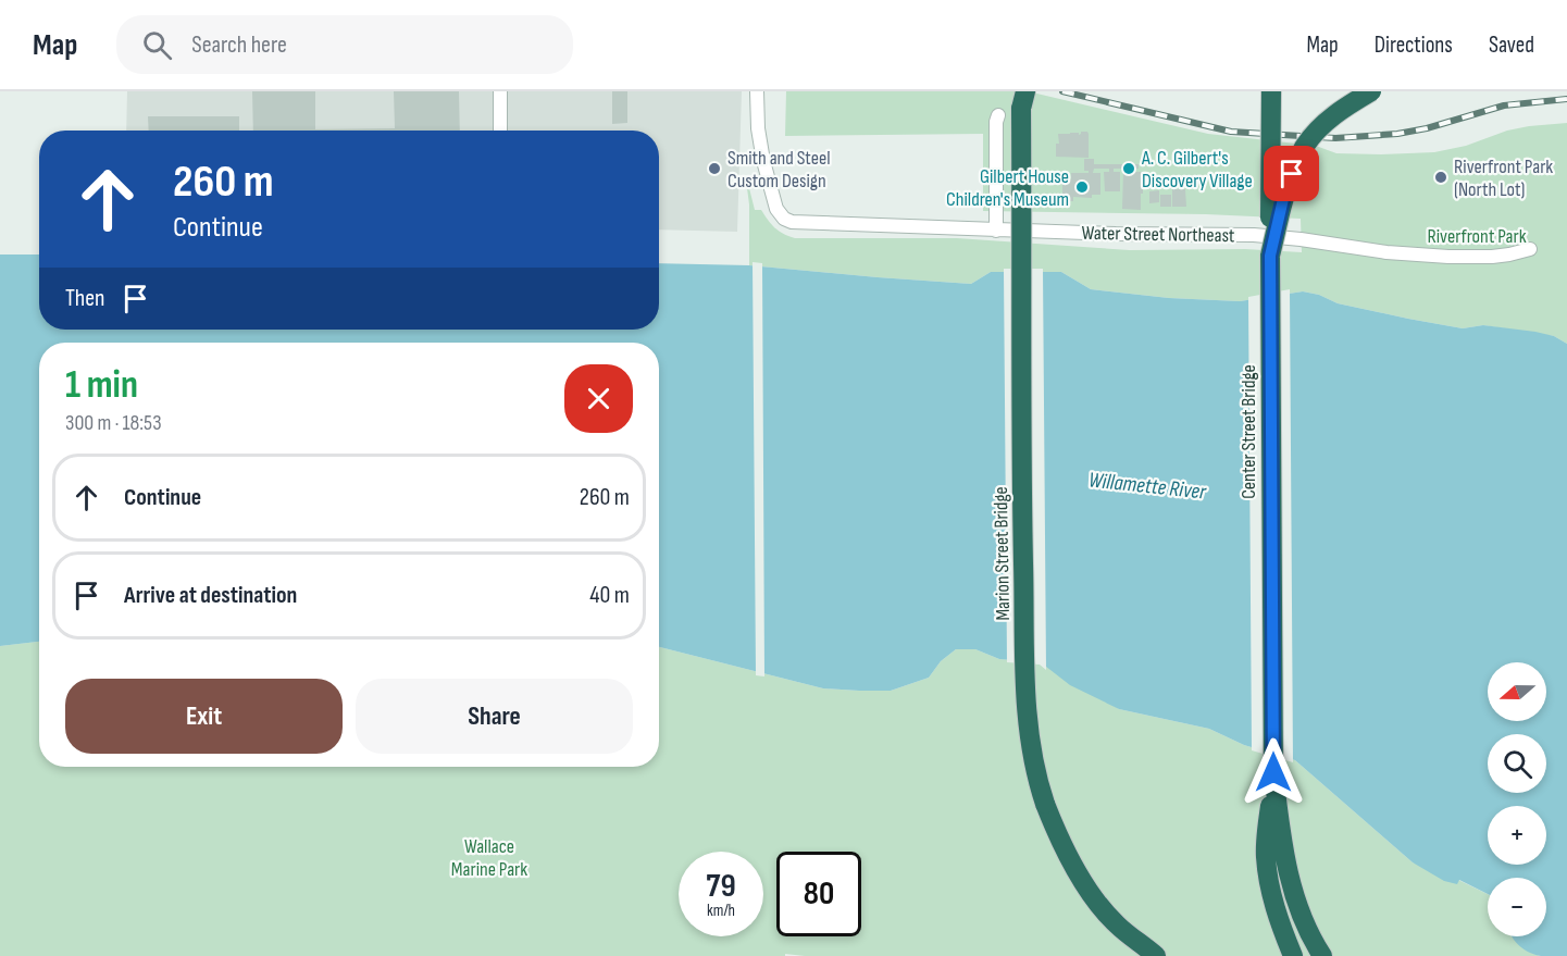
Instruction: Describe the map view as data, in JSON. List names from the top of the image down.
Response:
{
  "streets": {
    "highway": ["Center Street Bridge", "Marion Street Bridge"],
    "street": ["Water Street Northeast"]
  },
  "water": ["Willamette River"],
  "parks": ["Riverfront Park", "Wallace Marine Park"],
  "places": [
    "Smith and Steel Custom Design",
    "A. C. Gilbert's Discovery Village",
    "Riverfront Park (North Lot)",
    "Gilbert House Children's Museum"
  ],
  "north": "left",
  "page": {
    "header": "Map",
    "search": "Search here",
    "nav": ["Map", "Directions", "Saved"],
    "turn": ["260 m", "Continue"],
    "then": "Then",
    "heading": ["1 min", "300 m · 18:53"],
    "list": [
      {
        "name": "Continue",
        "value": "260 m"
      },
      {
        "name": "Arrive at destination",
        "value": "40 m"
      }
    ],
    "map_buttons": ["+", "−"],
    "buttons": ["Exit", "Share"],
    "speed": "79 km/h",
    "limit": "80"
  }
}
